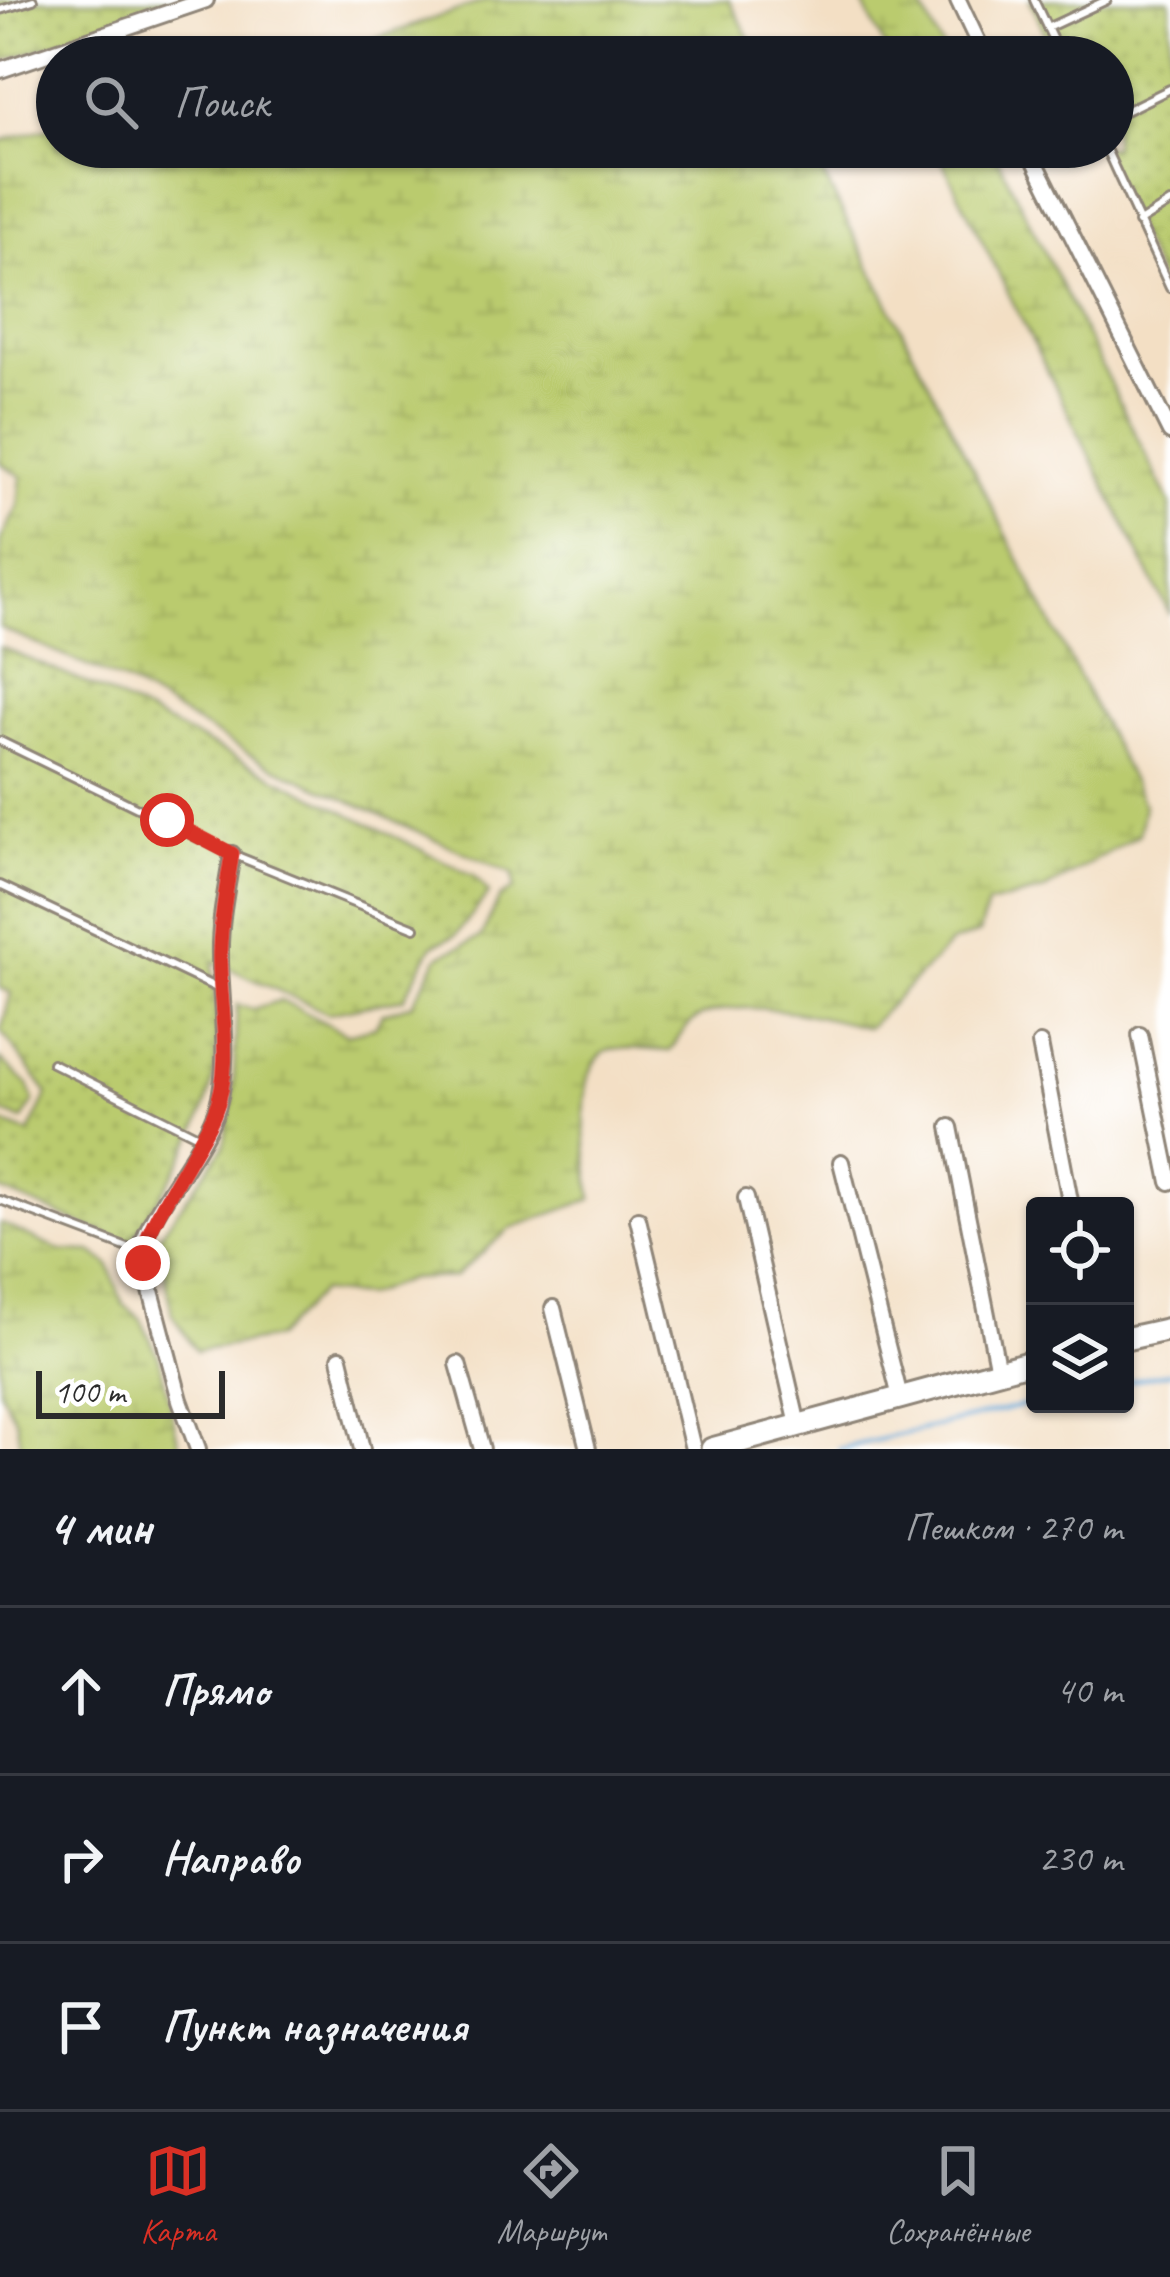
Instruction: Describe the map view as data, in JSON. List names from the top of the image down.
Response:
{
  "scale_bar": "100 m",
  "page": {
    "search": "Поиск",
    "scale": "100 m",
    "heading": ["4 мин", "Пешком · 270 m"],
    "list": [
      ["Прямо", "40 m"],
      ["Направо", "230 m"],
      "Пункт назначения"
    ],
    "nav": ["Карта", "Маршрут", "Сохранённые"]
  }
}
